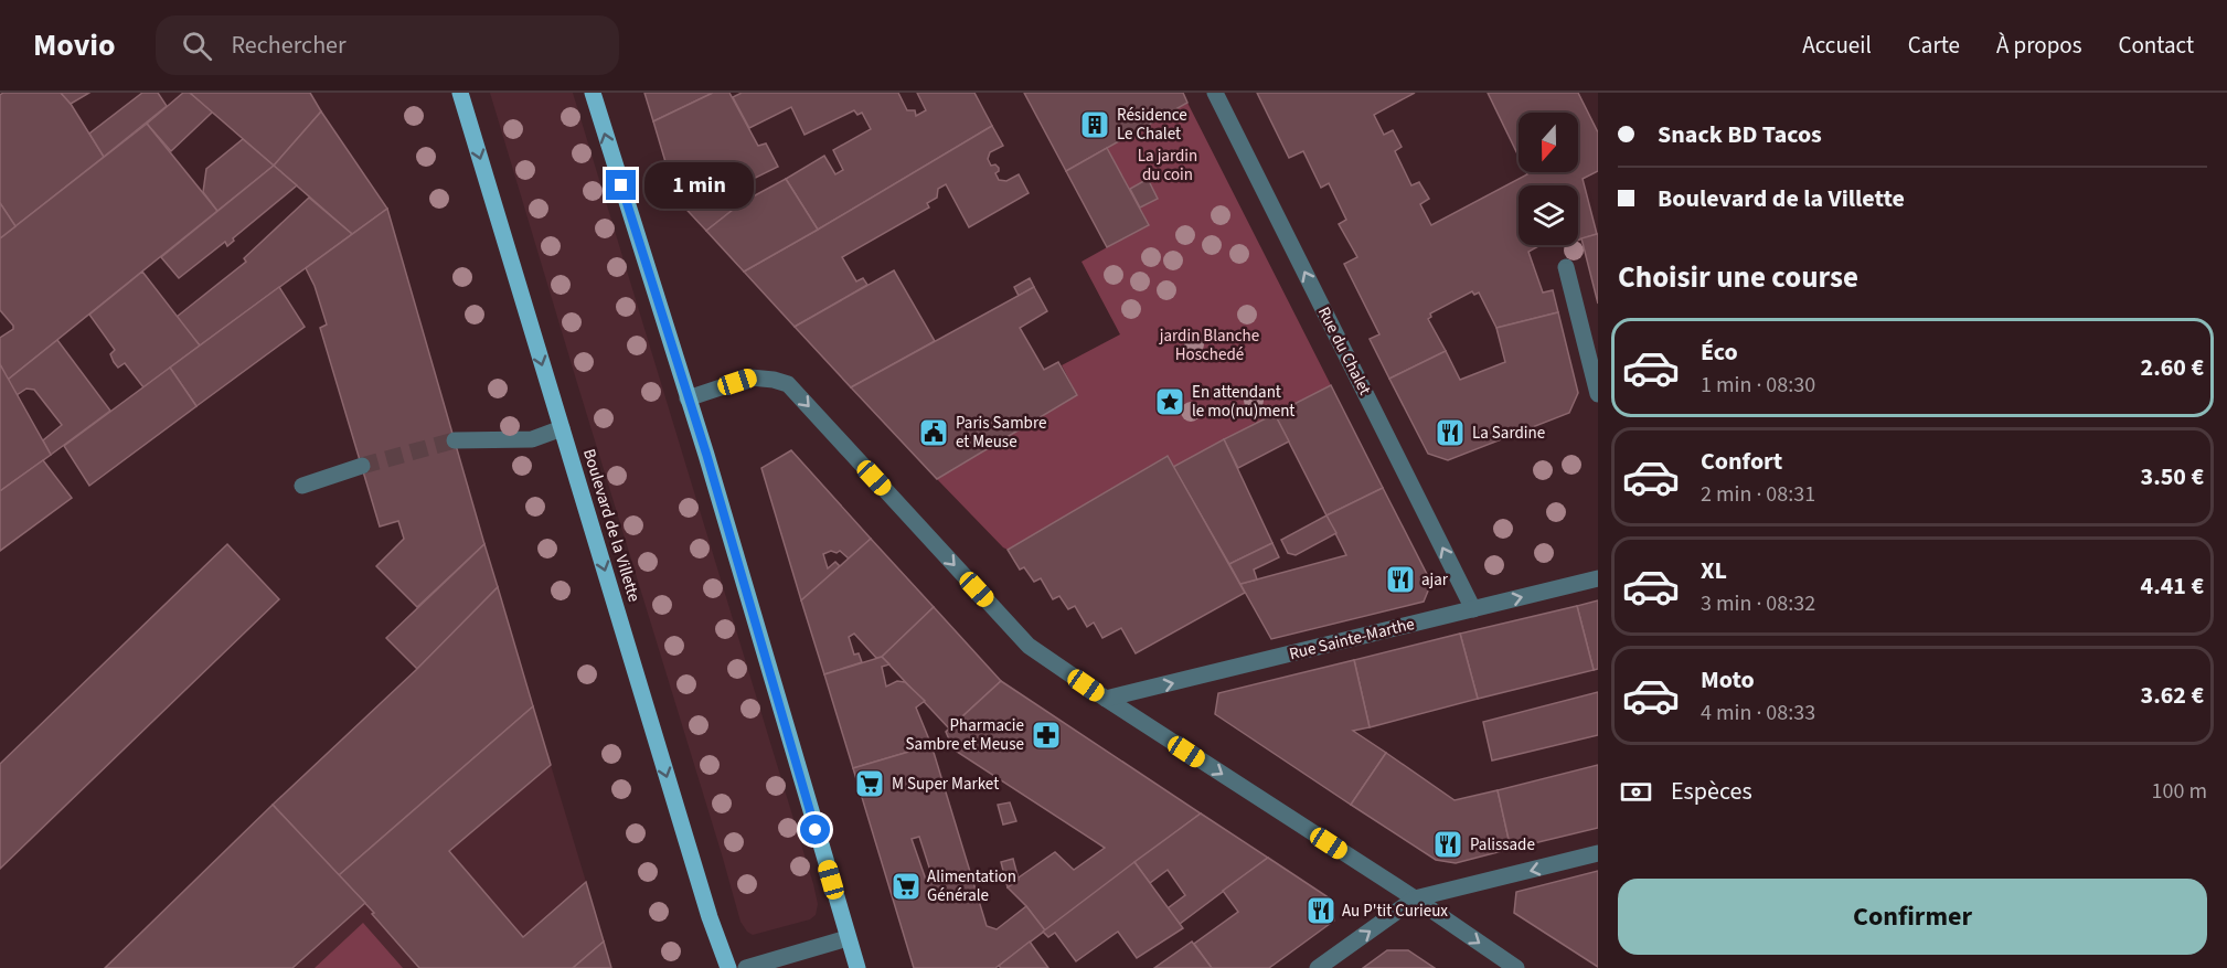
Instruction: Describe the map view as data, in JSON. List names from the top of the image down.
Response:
{
  "streets": {
    "main road": ["Boulevard de la Villette"],
    "street": ["Rue du Chalet", "Rue Sainte-Marthe"]
  },
  "crossings": [
    ["Rue du Chalet", "Rue Sainte-Marthe"]
  ],
  "one_way": ["Rue du Chalet", "Rue Sainte-Marthe"],
  "parks": ["La jardin du coin", "jardin Blanche Hoschedé"],
  "places": {
    "building": ["Résidence Le Chalet"],
    "place": ["En attendant le mo(nu)ment"],
    "public building": ["Paris Sambre et Meuse"],
    "restaurant": [
      "La Sardine",
      "ajar",
      "Palissade",
      "Au P'tit Curieux"
    ],
    "pharmacy": ["Pharmacie Sambre et Meuse"],
    "supermarket": ["M Super Market", "Alimentation Générale"]
  },
  "north": "bottom",
  "page": {
    "header": "Movio",
    "search": "Rechercher",
    "nav": [
      "Accueil",
      "Carte",
      "À propos",
      "Contact"
    ],
    "banner": ["Snack BD Tacos", "Boulevard de la Villette"],
    "bubble": "1 min",
    "heading": "Choisir une course",
    "list": [
      {
        "name": "Éco",
        "note": "1 min · 08:30",
        "value": "2.60 €"
      },
      {
        "name": "Confort",
        "note": "2 min · 08:31",
        "value": "3.50 €"
      },
      {
        "name": "XL",
        "note": "3 min · 08:32",
        "value": "4.41 €"
      },
      {
        "name": "Moto",
        "note": "4 min · 08:33",
        "value": "3.62 €"
      }
    ],
    "pay": ["Espèces", "100 m"],
    "buttons": "Confirmer"
  }
}
